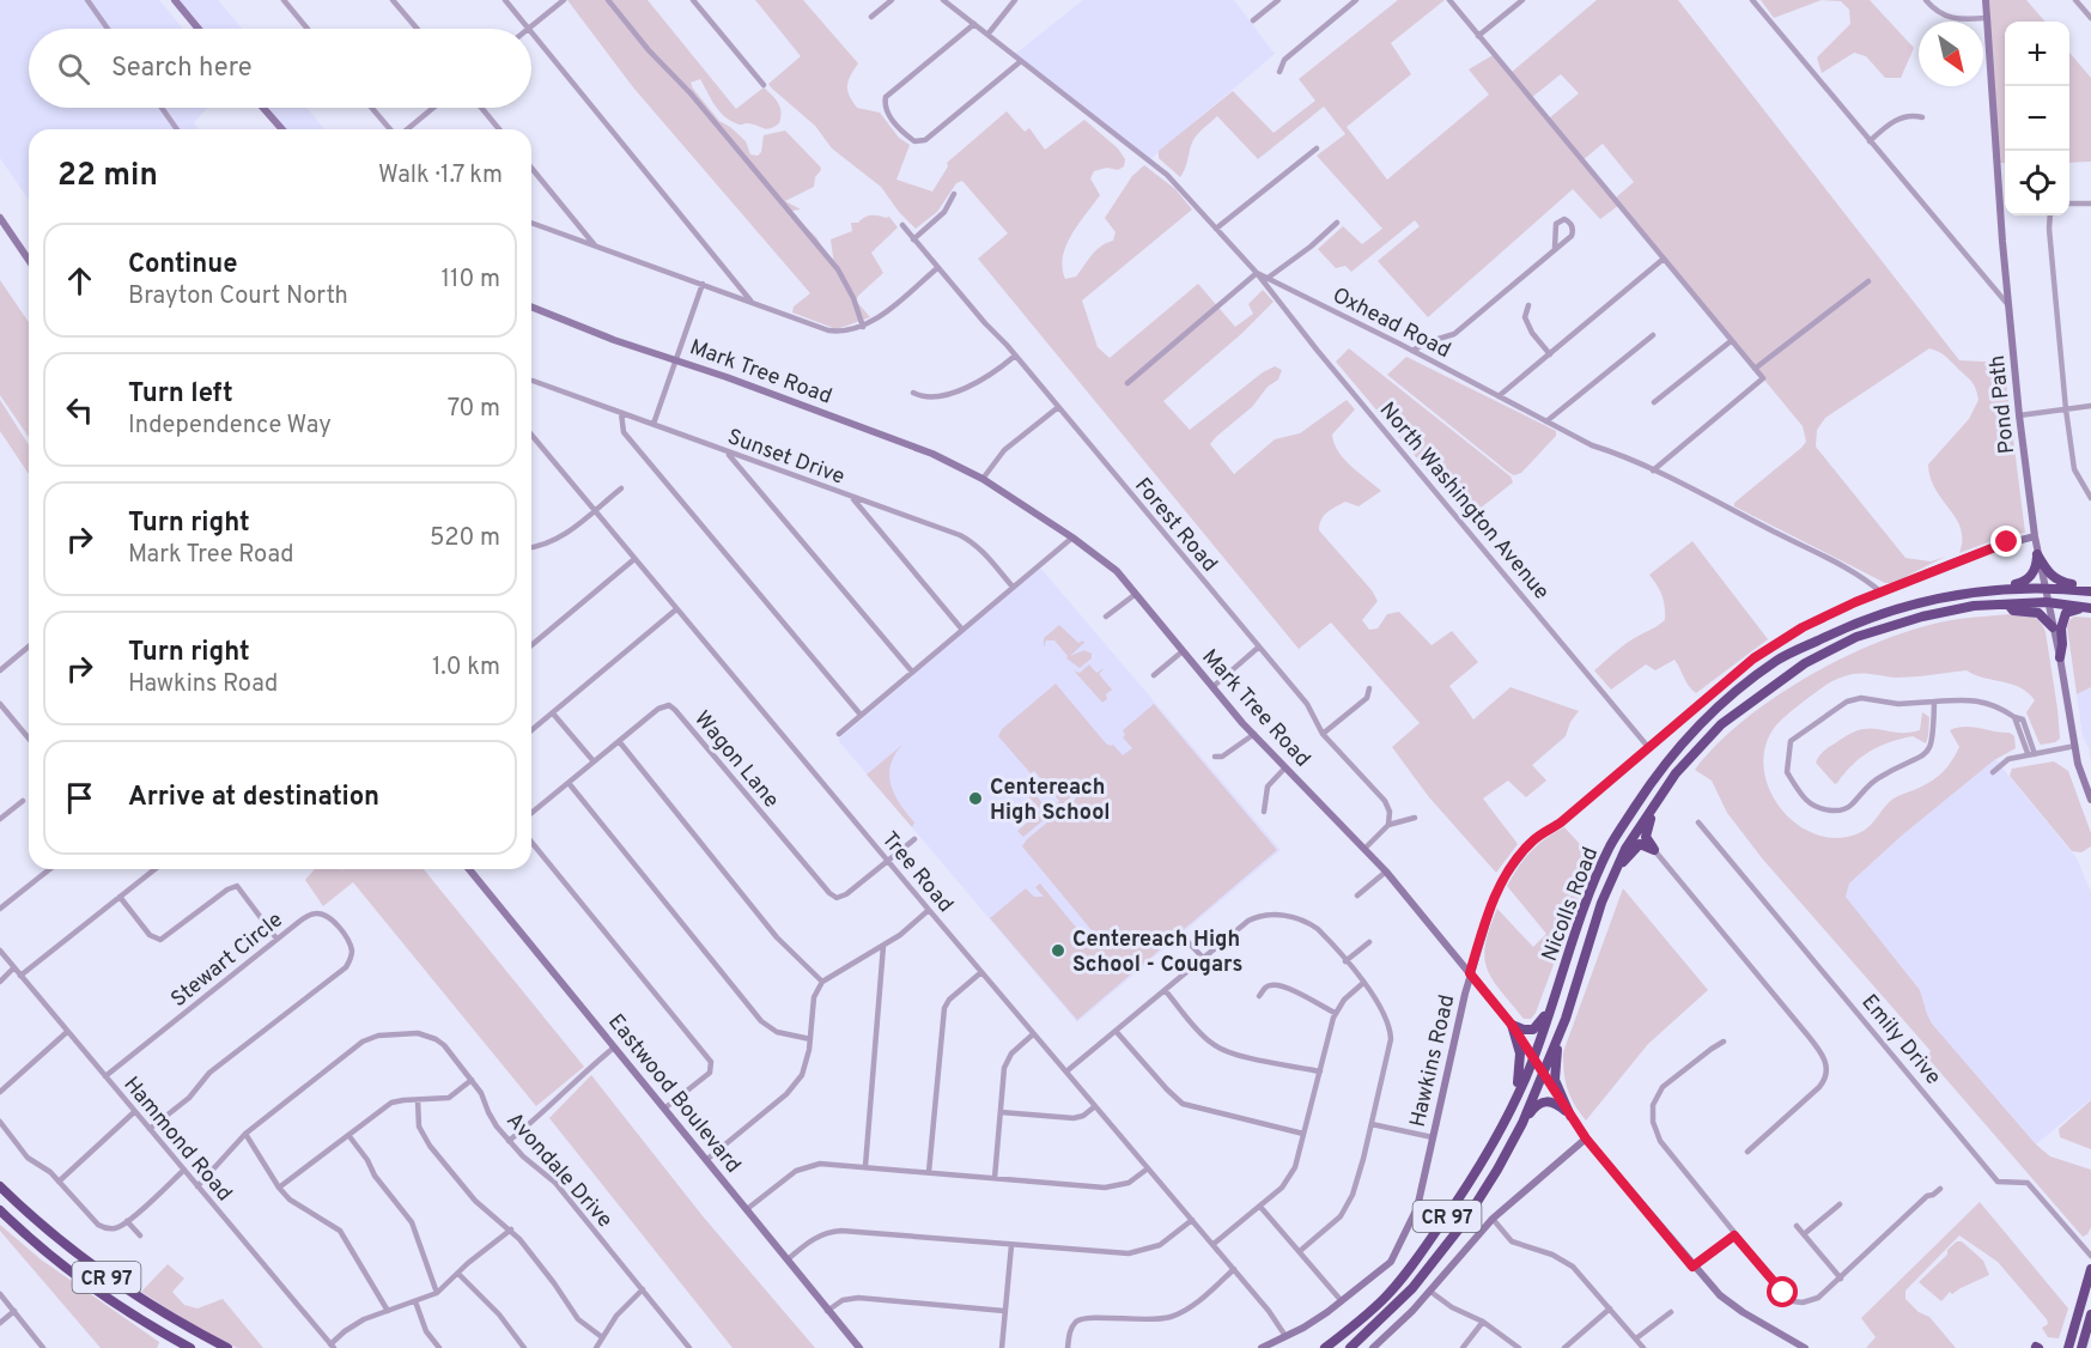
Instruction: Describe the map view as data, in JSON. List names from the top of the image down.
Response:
{
  "streets": {
    "highway": ["Nicolls Road", "CR 97"],
    "street": [
      "Oxhead Road",
      "Mark Tree Road",
      "Pond Path",
      "Sunset Drive",
      "North Washington Avenue",
      "Forest Road",
      "Wagon Lane",
      "Tree Road",
      "Stewart Circle",
      "Emily Drive",
      "Hawkins Road",
      "Eastwood Boulevard",
      "Hammond Road",
      "Avondale Drive"
    ]
  },
  "crossings": [
    ["Oxhead Road", "North Washington Avenue"],
    ["Oxhead Road", "Hawkins Road"],
    ["Mark Tree Road", "Nicolls Road"],
    ["Mark Tree Road", "Hawkins Road"],
    ["Pond Path", "Nicolls Road"],
    ["Pond Path", "Hawkins Road"],
    ["North Washington Avenue", "Hawkins Road"],
    ["Wagon Lane", "Tree Road"],
    ["Tree Road", "Hawkins Road"],
    ["Stewart Circle", "Hammond Road"],
    ["Hammond Road", "Avondale Drive"]
  ],
  "places": ["Centereach High School", "Centereach High School - Cougars"],
  "north": "bottom right",
  "page": {
    "map_buttons": ["+", "−"],
    "search": "Search here",
    "heading": ["22 min", "Walk · 1.7 km"],
    "list": [
      ["Continue", "Brayton Court North", "110 m"],
      ["Turn left", "Independence Way", "70 m"],
      ["Turn right", "Mark Tree Road", "520 m"],
      ["Turn right", "Hawkins Road", "1.0 km"],
      "Arrive at destination"
    ]
  }
}
